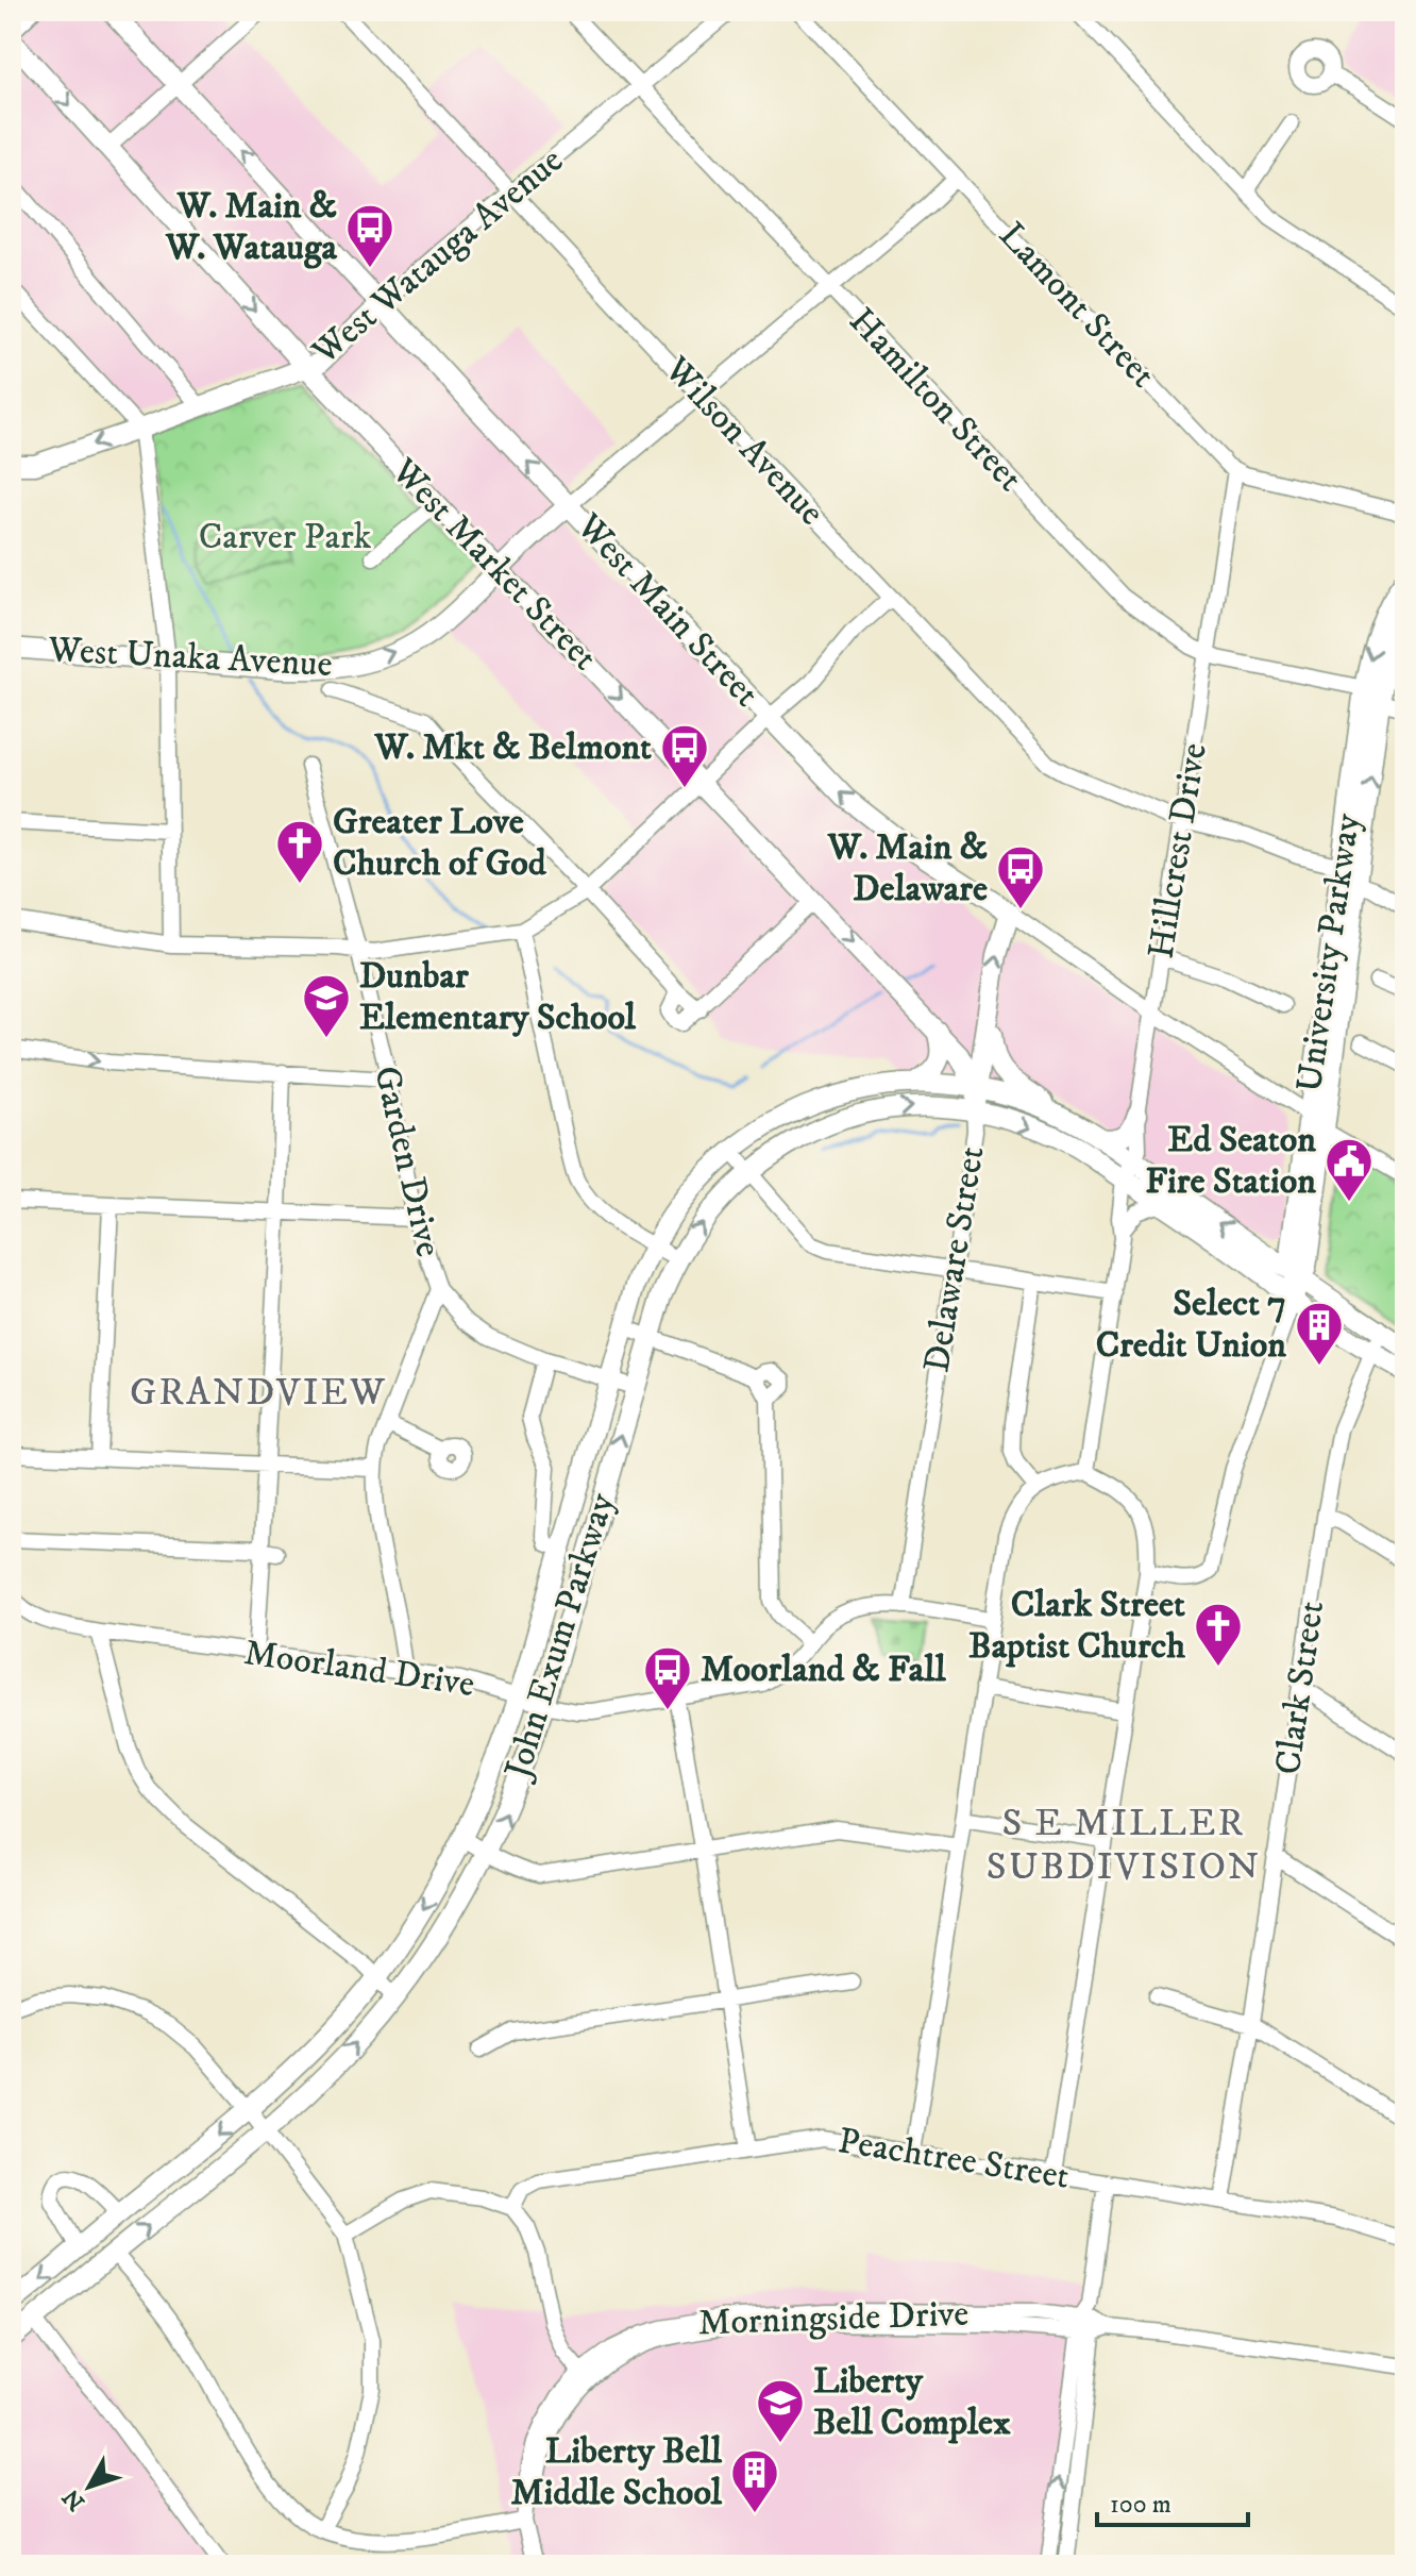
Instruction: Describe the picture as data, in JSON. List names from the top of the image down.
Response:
{
  "streets": {
    "main road": [
      "West Watauga Avenue",
      "West Market Street",
      "West Main Street",
      "West Unaka Avenue",
      "University Parkway",
      "Delaware Street",
      "John Exum Parkway"
    ],
    "street": [
      "Lamont Street",
      "Hamilton Street",
      "Wilson Avenue",
      "Hillcrest Drive",
      "Garden Drive",
      "Moorland Drive",
      "Clark Street",
      "Peachtree Street",
      "Morningside Drive"
    ]
  },
  "crossings": [
    ["West Watauga Avenue", "Hamilton Street"],
    ["West Watauga Avenue", "Wilson Avenue"],
    ["West Watauga Avenue", "West Market Street"],
    ["West Watauga Avenue", "West Main Street"],
    ["Lamont Street", "Hillcrest Drive"],
    ["Hamilton Street", "Hillcrest Drive"],
    ["Hamilton Street", "University Parkway"],
    ["Wilson Avenue", "Hillcrest Drive"],
    ["Wilson Avenue", "University Parkway"],
    ["West Market Street", "West Unaka Avenue"],
    ["West Market Street", "Delaware Street"],
    ["West Market Street", "John Exum Parkway"],
    ["West Main Street", "West Unaka Avenue"],
    ["West Main Street", "Hillcrest Drive"],
    ["West Main Street", "University Parkway"],
    ["West Main Street", "Delaware Street"],
    ["Hillcrest Drive", "John Exum Parkway"],
    ["Garden Drive", "John Exum Parkway"],
    ["Delaware Street", "John Exum Parkway"],
    ["Delaware Street", "Moorland Drive"],
    ["John Exum Parkway", "Moorland Drive"],
    ["Clark Street", "Peachtree Street"]
  ],
  "one_way": ["West Market Street", "West Main Street", "West Unaka Avenue"],
  "districts": ["GRANDVIEW", "S E MILLER SUBDIVISION"],
  "parks": ["Carver Park"],
  "places": {
    "bus stop": [
      "W. Main & W. Watauga",
      "W. Mkt & Belmont",
      "W. Main & Delaware",
      "Moorland & Fall"
    ],
    "church": ["Greater Love Church of God", "Clark Street Baptist Church"],
    "school or university": ["Dunbar Elementary School", "Liberty Bell Complex"],
    "public building": ["Ed Seaton Fire Station"],
    "building": ["Select 7 Credit Union", "Liberty Bell Middle School"]
  },
  "scale_bar": "100 m",
  "north": "bottom left"
}
